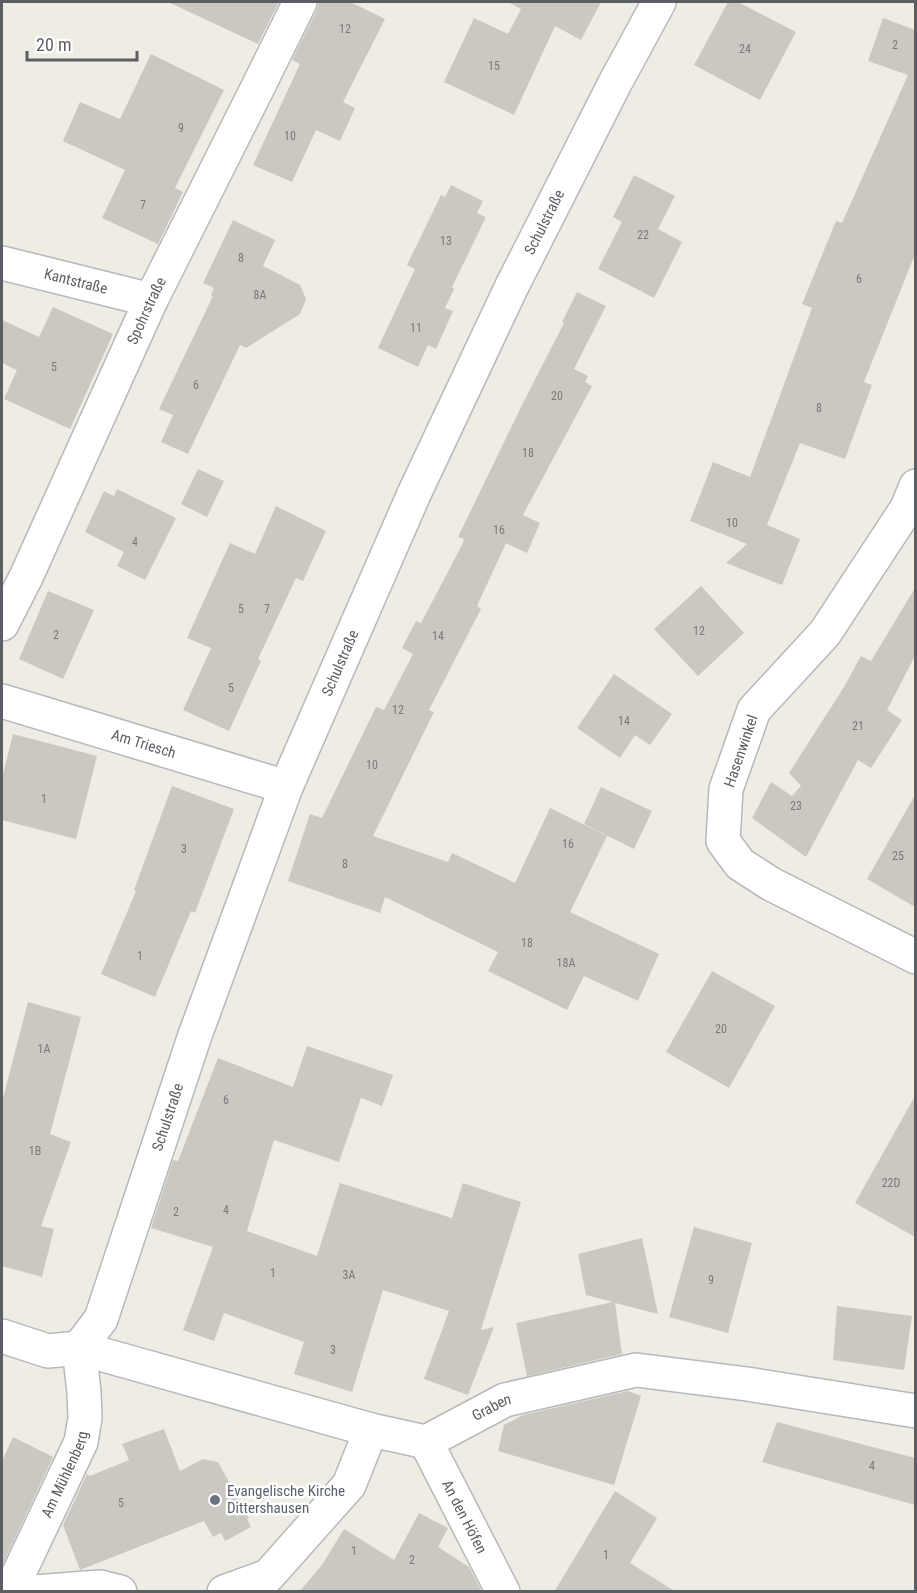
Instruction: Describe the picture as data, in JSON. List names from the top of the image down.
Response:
{
  "streets": {
    "street": [
      "Schulstraße",
      "Kantstraße",
      "Spohrstraße",
      "Am Triesch",
      "Hasenwinkel",
      "Graben",
      "Am Mühlenberg",
      "An den Höfen"
    ]
  },
  "crossings": [
    ["Schulstraße", "Am Triesch"],
    ["Schulstraße", "Am Mühlenberg"],
    ["Kantstraße", "Spohrstraße"],
    ["Graben", "An den Höfen"]
  ],
  "places": ["Evangelische Kirche Dittershausen"],
  "house_numbers": [
    "12",
    "2",
    "24",
    "15",
    "9",
    "10",
    "7",
    "22",
    "13",
    "8",
    "6",
    "8A",
    "11",
    "5",
    "6",
    "20",
    "8",
    "18",
    "10",
    "16",
    "4",
    "5",
    "7",
    "12",
    "2",
    "14",
    "5",
    "12",
    "14",
    "21",
    "10",
    "1",
    "23",
    "16",
    "3",
    "25",
    "8",
    "18",
    "1",
    "18A",
    "20",
    "1A",
    "6",
    "1B",
    "22D",
    "4",
    "2",
    "1",
    "3A",
    "9",
    "3",
    "4",
    "5",
    "1",
    "1",
    "2"
  ],
  "scale_bar": "20 m"
}
